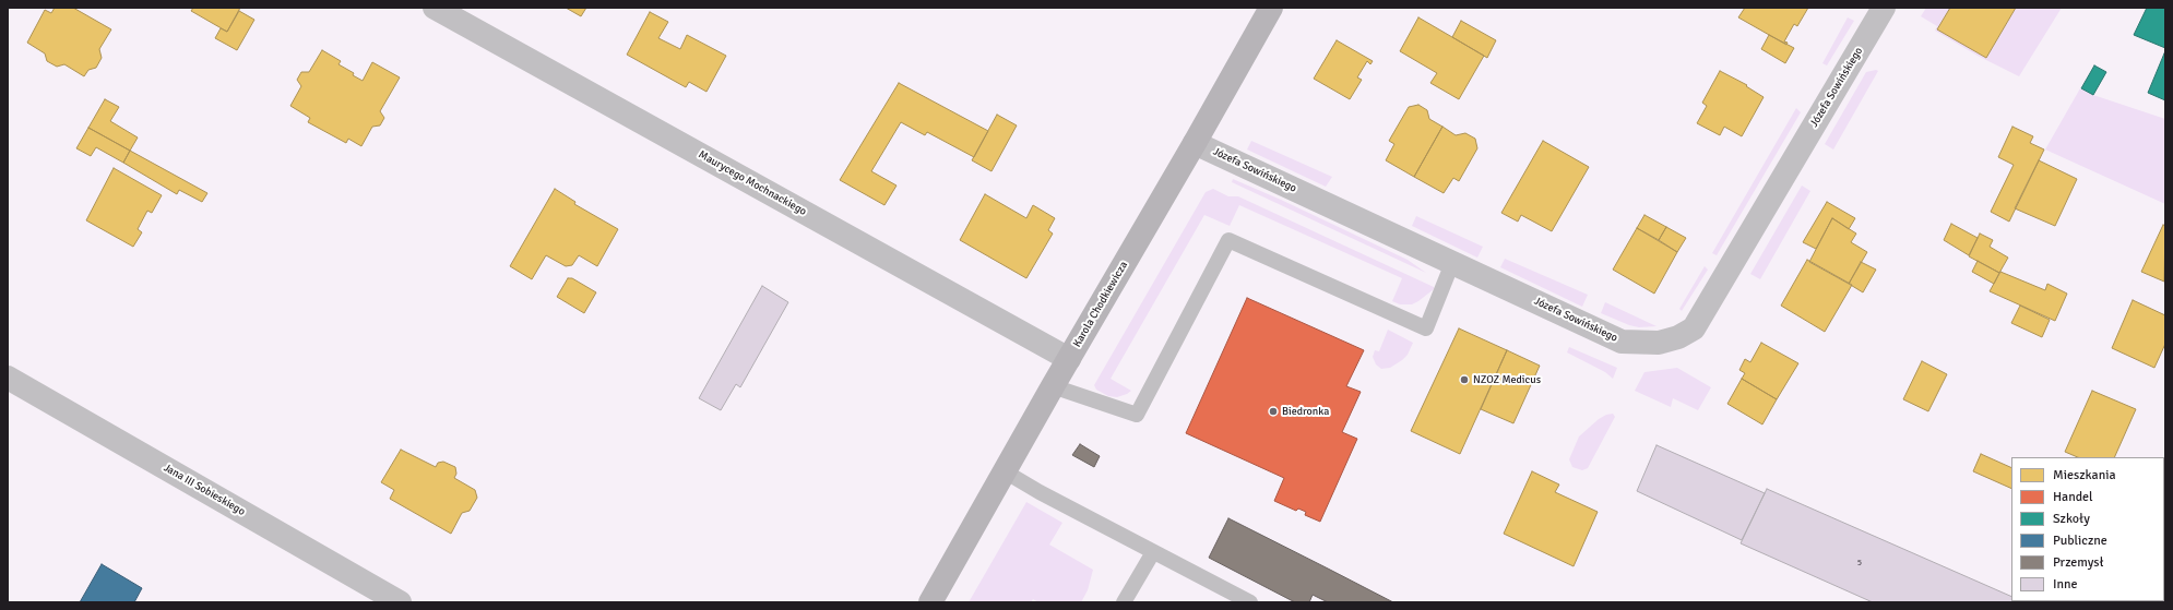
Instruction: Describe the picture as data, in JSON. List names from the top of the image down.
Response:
{
  "streets": {
    "street": [
      "Józefa Sowińskiego",
      "Maurycego Mochnackiego",
      "Karola Chodkiewicza",
      "Jana III Sobieskiego"
    ]
  },
  "crossings": [
    ["Józefa Sowińskiego", "Karola Chodkiewicza"],
    ["Maurycego Mochnackiego", "Karola Chodkiewicza"]
  ],
  "places": ["NZOZ Medicus", "Biedronka"],
  "house_numbers": ["5"],
  "legend": [
    "Mieszkania",
    "Handel",
    "Szkoły",
    "Publiczne",
    "Przemysł",
    "Inne"
  ]
}
